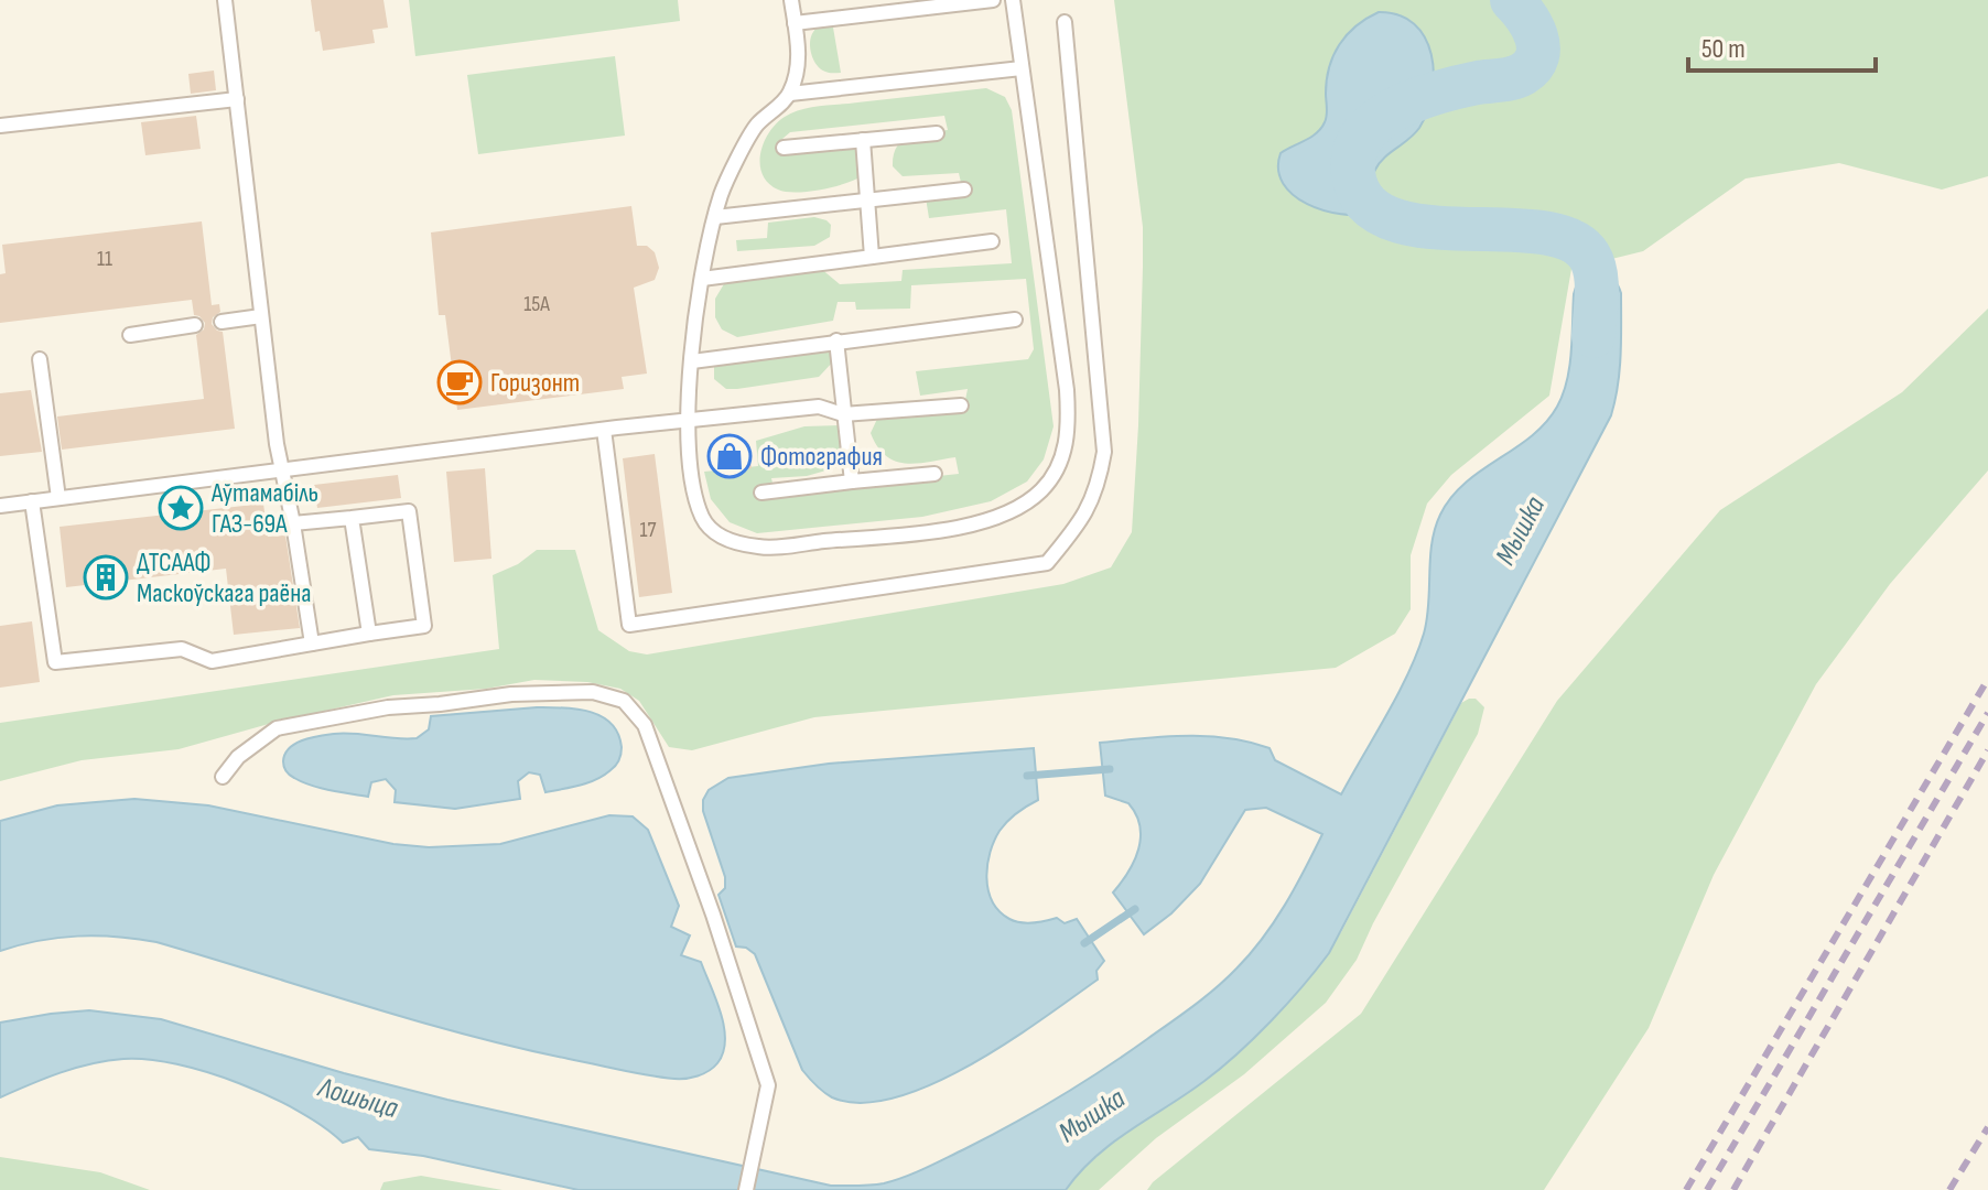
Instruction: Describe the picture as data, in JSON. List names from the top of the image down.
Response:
{
  "water": ["Мышка", "Лошыца"],
  "places": {
    "cafe": ["Горизонт"],
    "shop": ["Фотография"],
    "place": ["Аўтамабіль ГАЗ-69А"],
    "building": ["ДТСААФ Маскоўскага раёна"]
  },
  "house_numbers": ["11", "15А", "17"],
  "scale_bar": "50 m"
}
